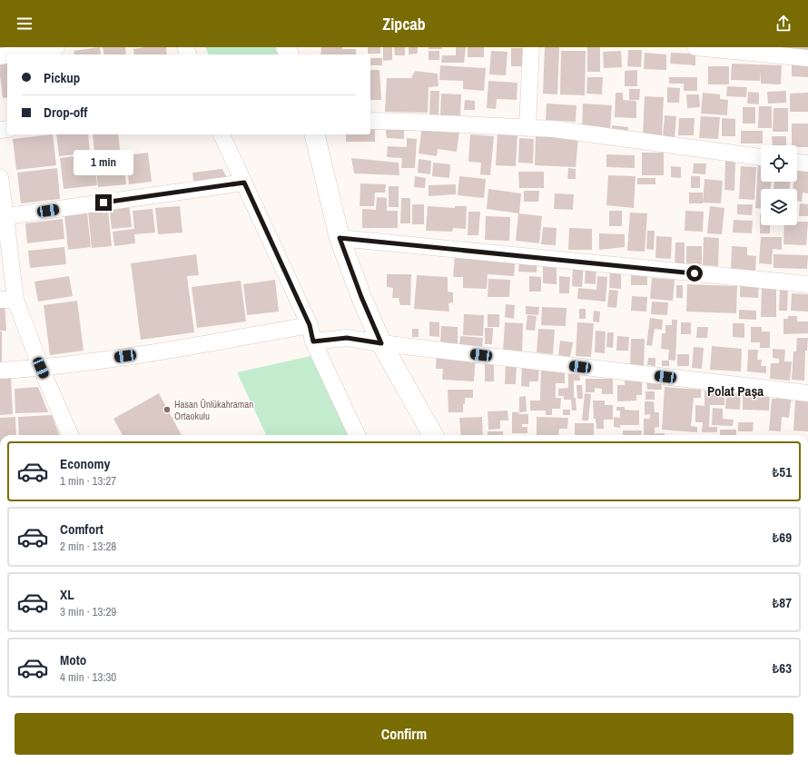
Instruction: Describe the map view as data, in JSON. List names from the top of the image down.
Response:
{
  "districts": ["Polat Paşa"],
  "places": ["Hasan Ünlükahraman Ortaokulu"],
  "page": {
    "header": "Zipcab",
    "banner": ["Pickup", "Drop-off"],
    "bubble": "1 min",
    "list": [
      {
        "name": "Economy",
        "note": "1 min · 13:27",
        "value": "₺51"
      },
      {
        "name": "Comfort",
        "note": "2 min · 13:28",
        "value": "₺69"
      },
      {
        "name": "XL",
        "note": "3 min · 13:29",
        "value": "₺87"
      },
      {
        "name": "Moto",
        "note": "4 min · 13:30",
        "value": "₺63"
      }
    ],
    "buttons": "Confirm"
  }
}
